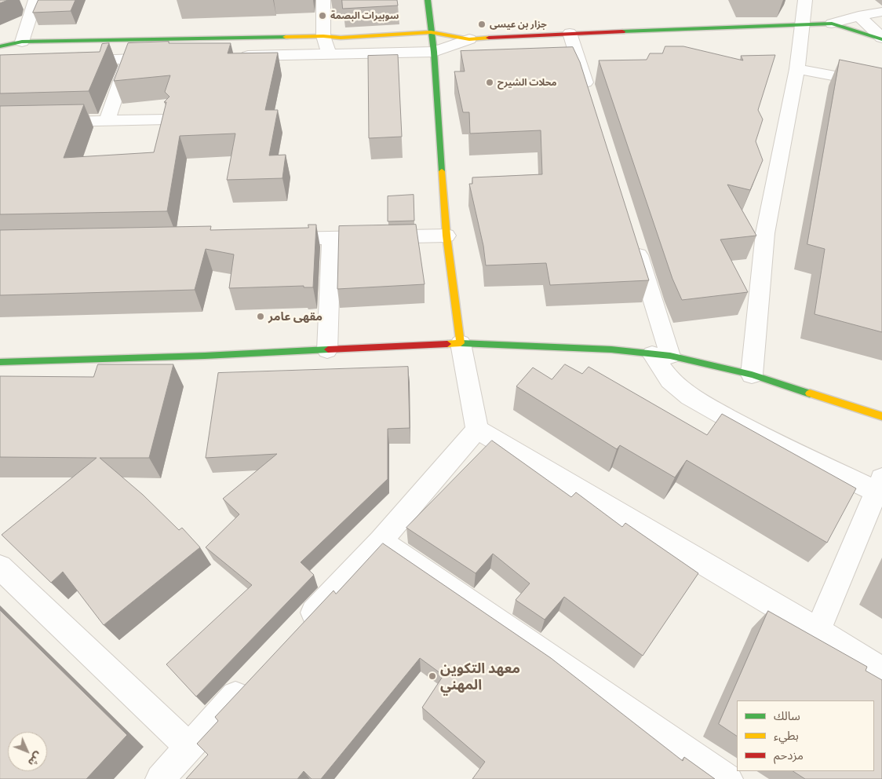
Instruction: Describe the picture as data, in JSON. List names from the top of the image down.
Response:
{
  "places": [
    "سوبيرات البصمة",
    "جزار بن عيسى",
    "محلات الشيرح",
    "مقهى عامر",
    "معهد التكوين المهني"
  ],
  "legend": ["سالك", "بطيء", "مزدحم"],
  "north": "bottom right"
}
